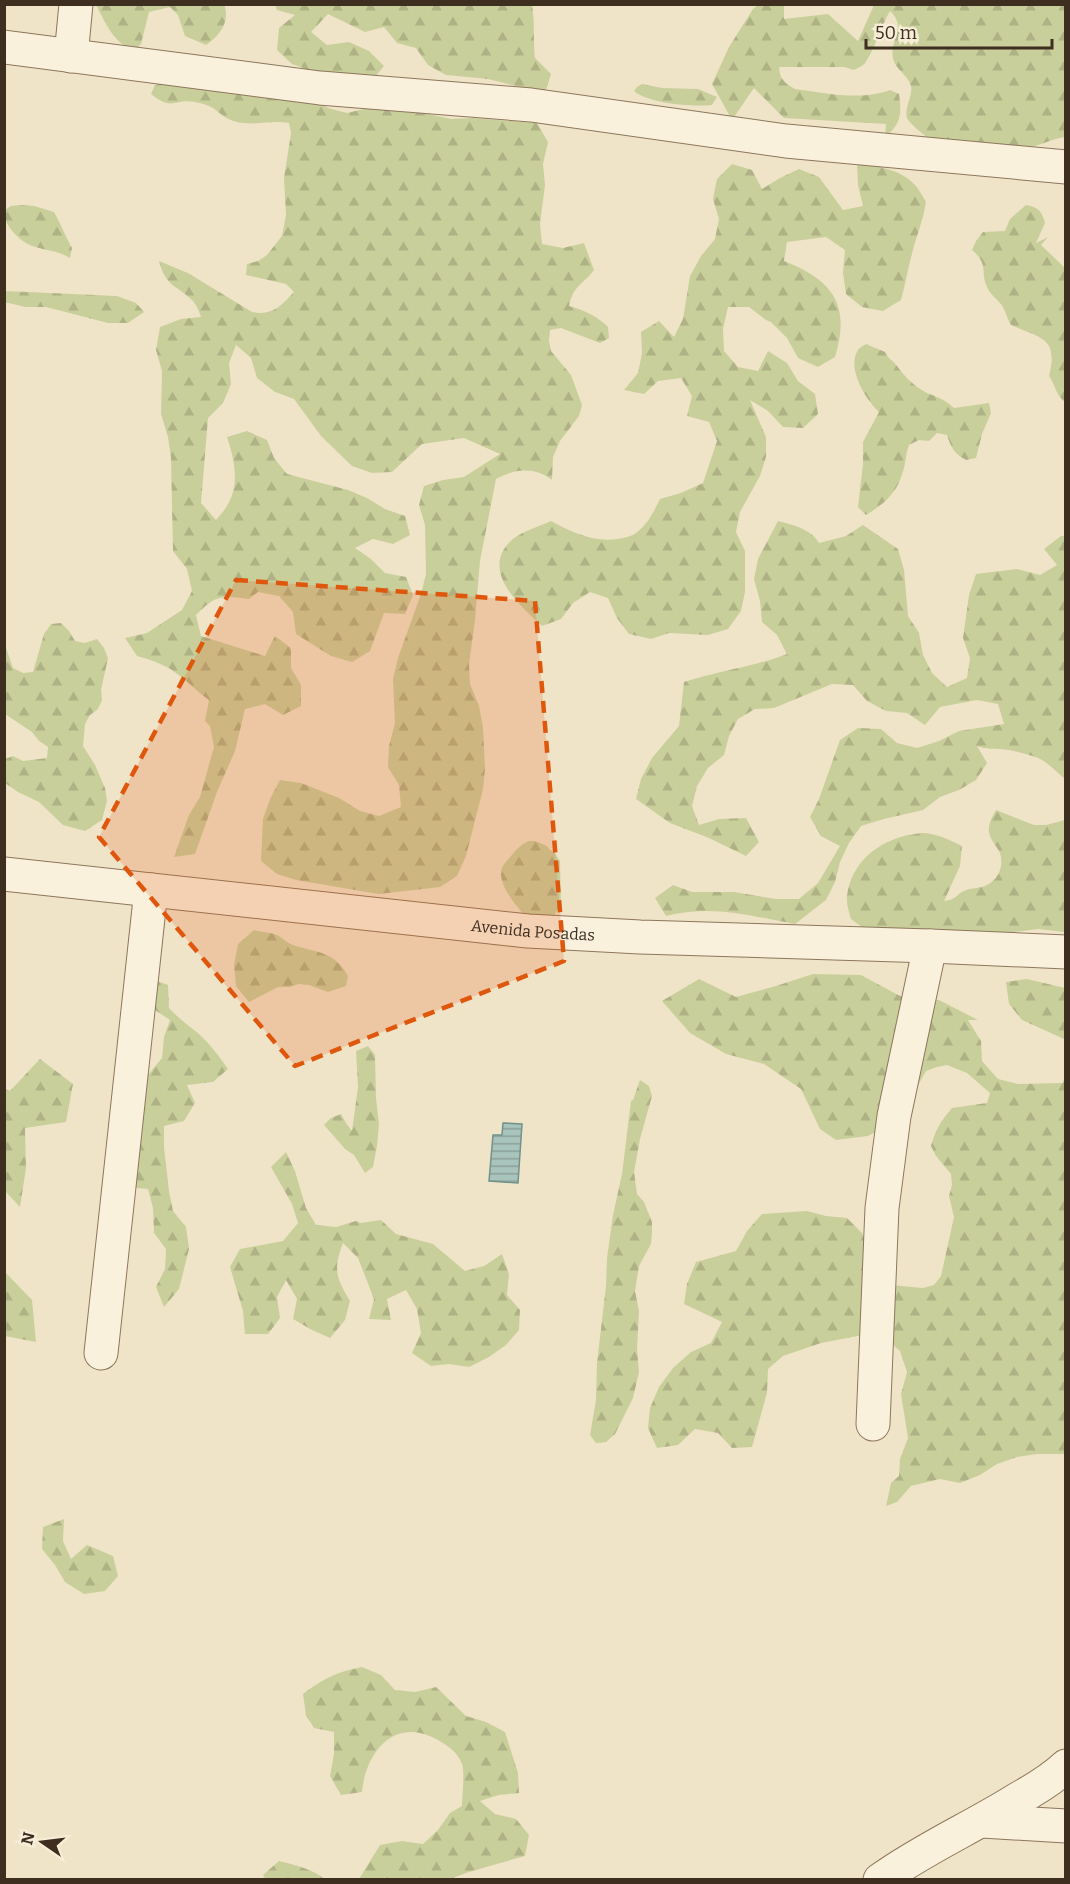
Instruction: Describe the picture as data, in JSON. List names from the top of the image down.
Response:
{
  "streets": {
    "street": ["Avenida Posadas"]
  },
  "scale_bar": "50 m",
  "north": "left"
}
